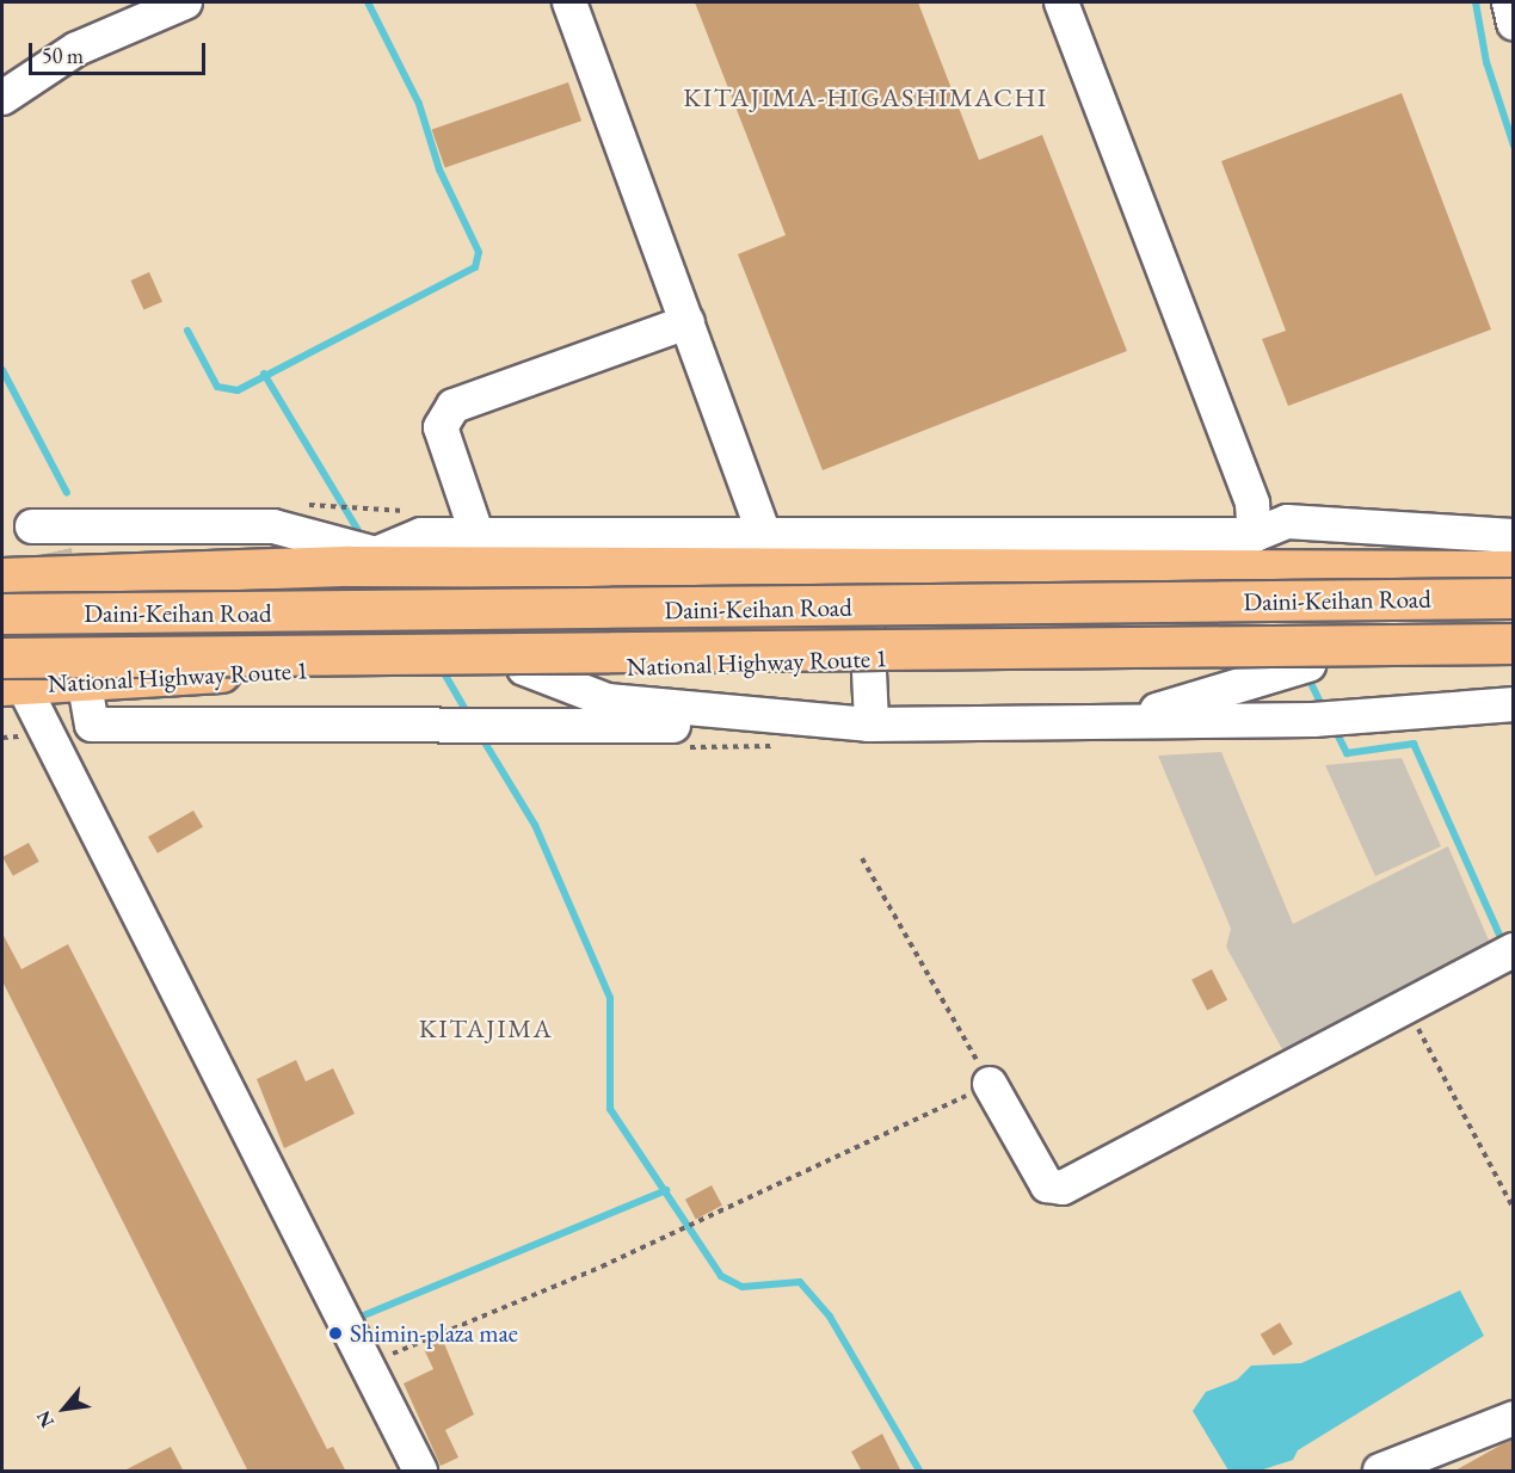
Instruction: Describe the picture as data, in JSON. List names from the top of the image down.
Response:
{
  "streets": {
    "highway": ["Daini-Keihan Road", "National Highway Route 1"]
  },
  "crossings": [
    ["Daini-Keihan Road", "National Highway Route 1"]
  ],
  "districts": ["KITAJIMA-HIGASHIMACHI", "KITAJIMA"],
  "places": ["Shimin-plaza mae"],
  "scale_bar": "50 m",
  "north": "bottom left"
}
